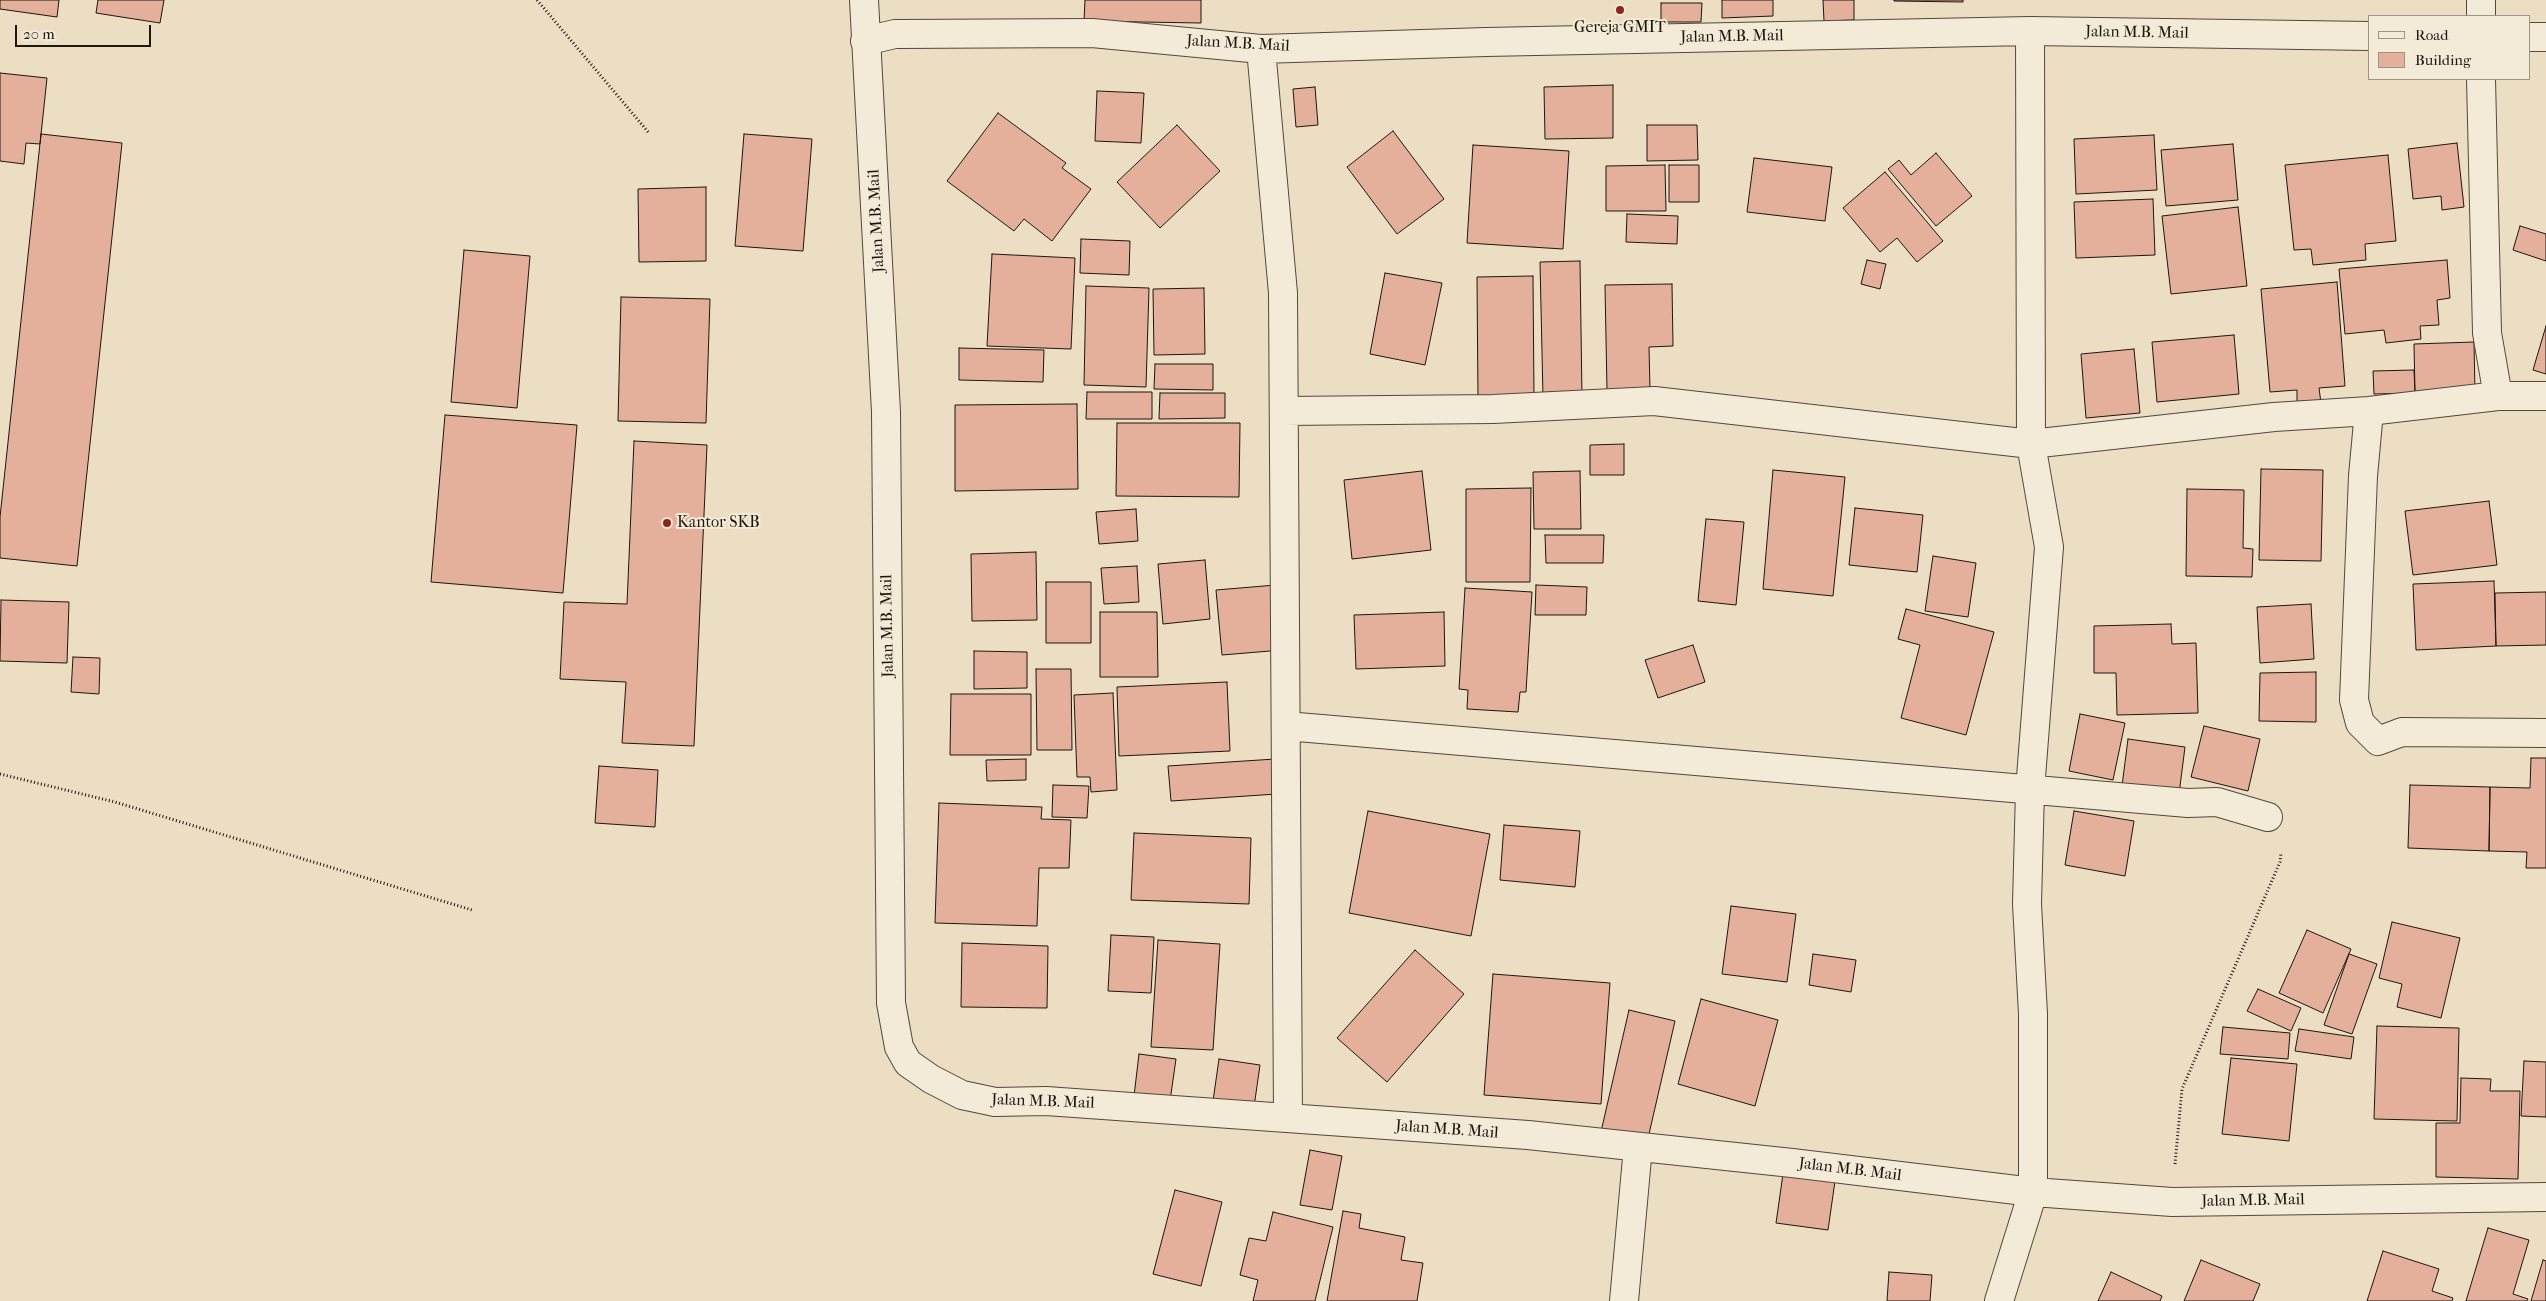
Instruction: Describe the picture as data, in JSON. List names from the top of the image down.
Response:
{
  "streets": {
    "street": ["Jalan M.B. Mail"]
  },
  "places": ["Gereja GMIT", "Kantor SKB"],
  "legend": ["Road", "Building"],
  "scale_bar": "20 m"
}
